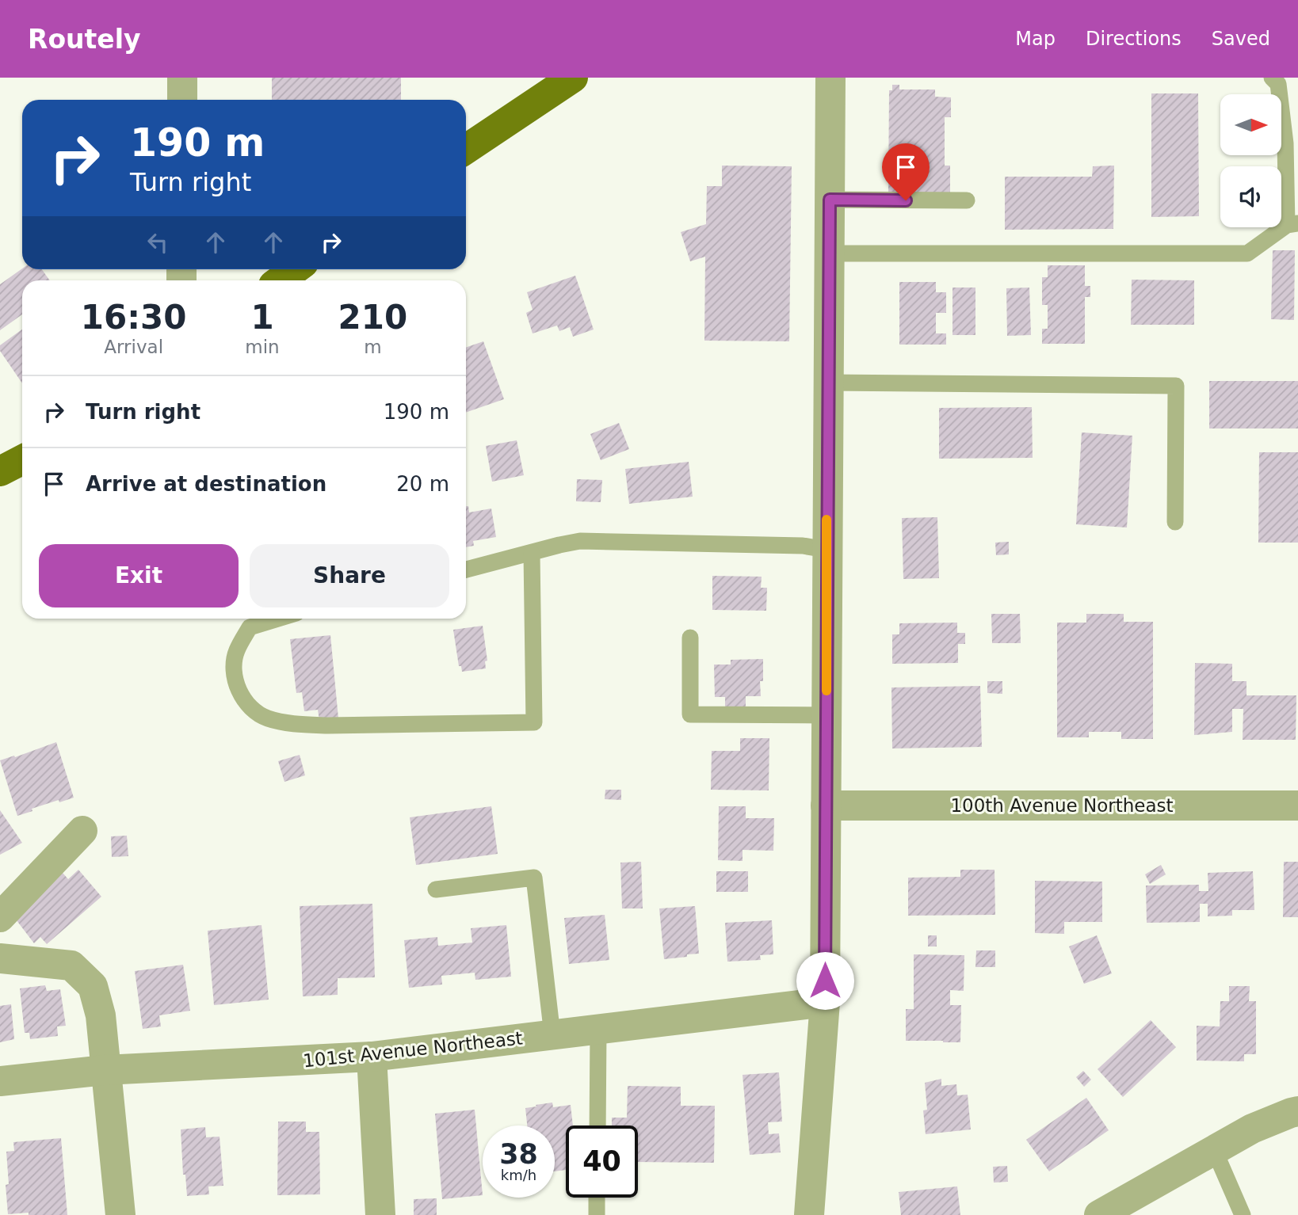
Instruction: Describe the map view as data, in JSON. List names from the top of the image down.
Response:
{
  "streets": {
    "street": ["100th Avenue Northeast", "101st Avenue Northeast"]
  },
  "north": "right",
  "page": {
    "header": "Routely",
    "nav": ["Map", "Directions", "Saved"],
    "turn": ["190 m", "Turn right"],
    "eta": [
      "16:30",
      "Arrival",
      "1",
      "min",
      "210",
      "m"
    ],
    "list": [
      {
        "name": "Turn right",
        "value": "190 m"
      },
      {
        "name": "Arrive at destination",
        "value": "20 m"
      }
    ],
    "buttons": ["Exit", "Share"],
    "speed": "38 km/h",
    "limit": "40"
  }
}
